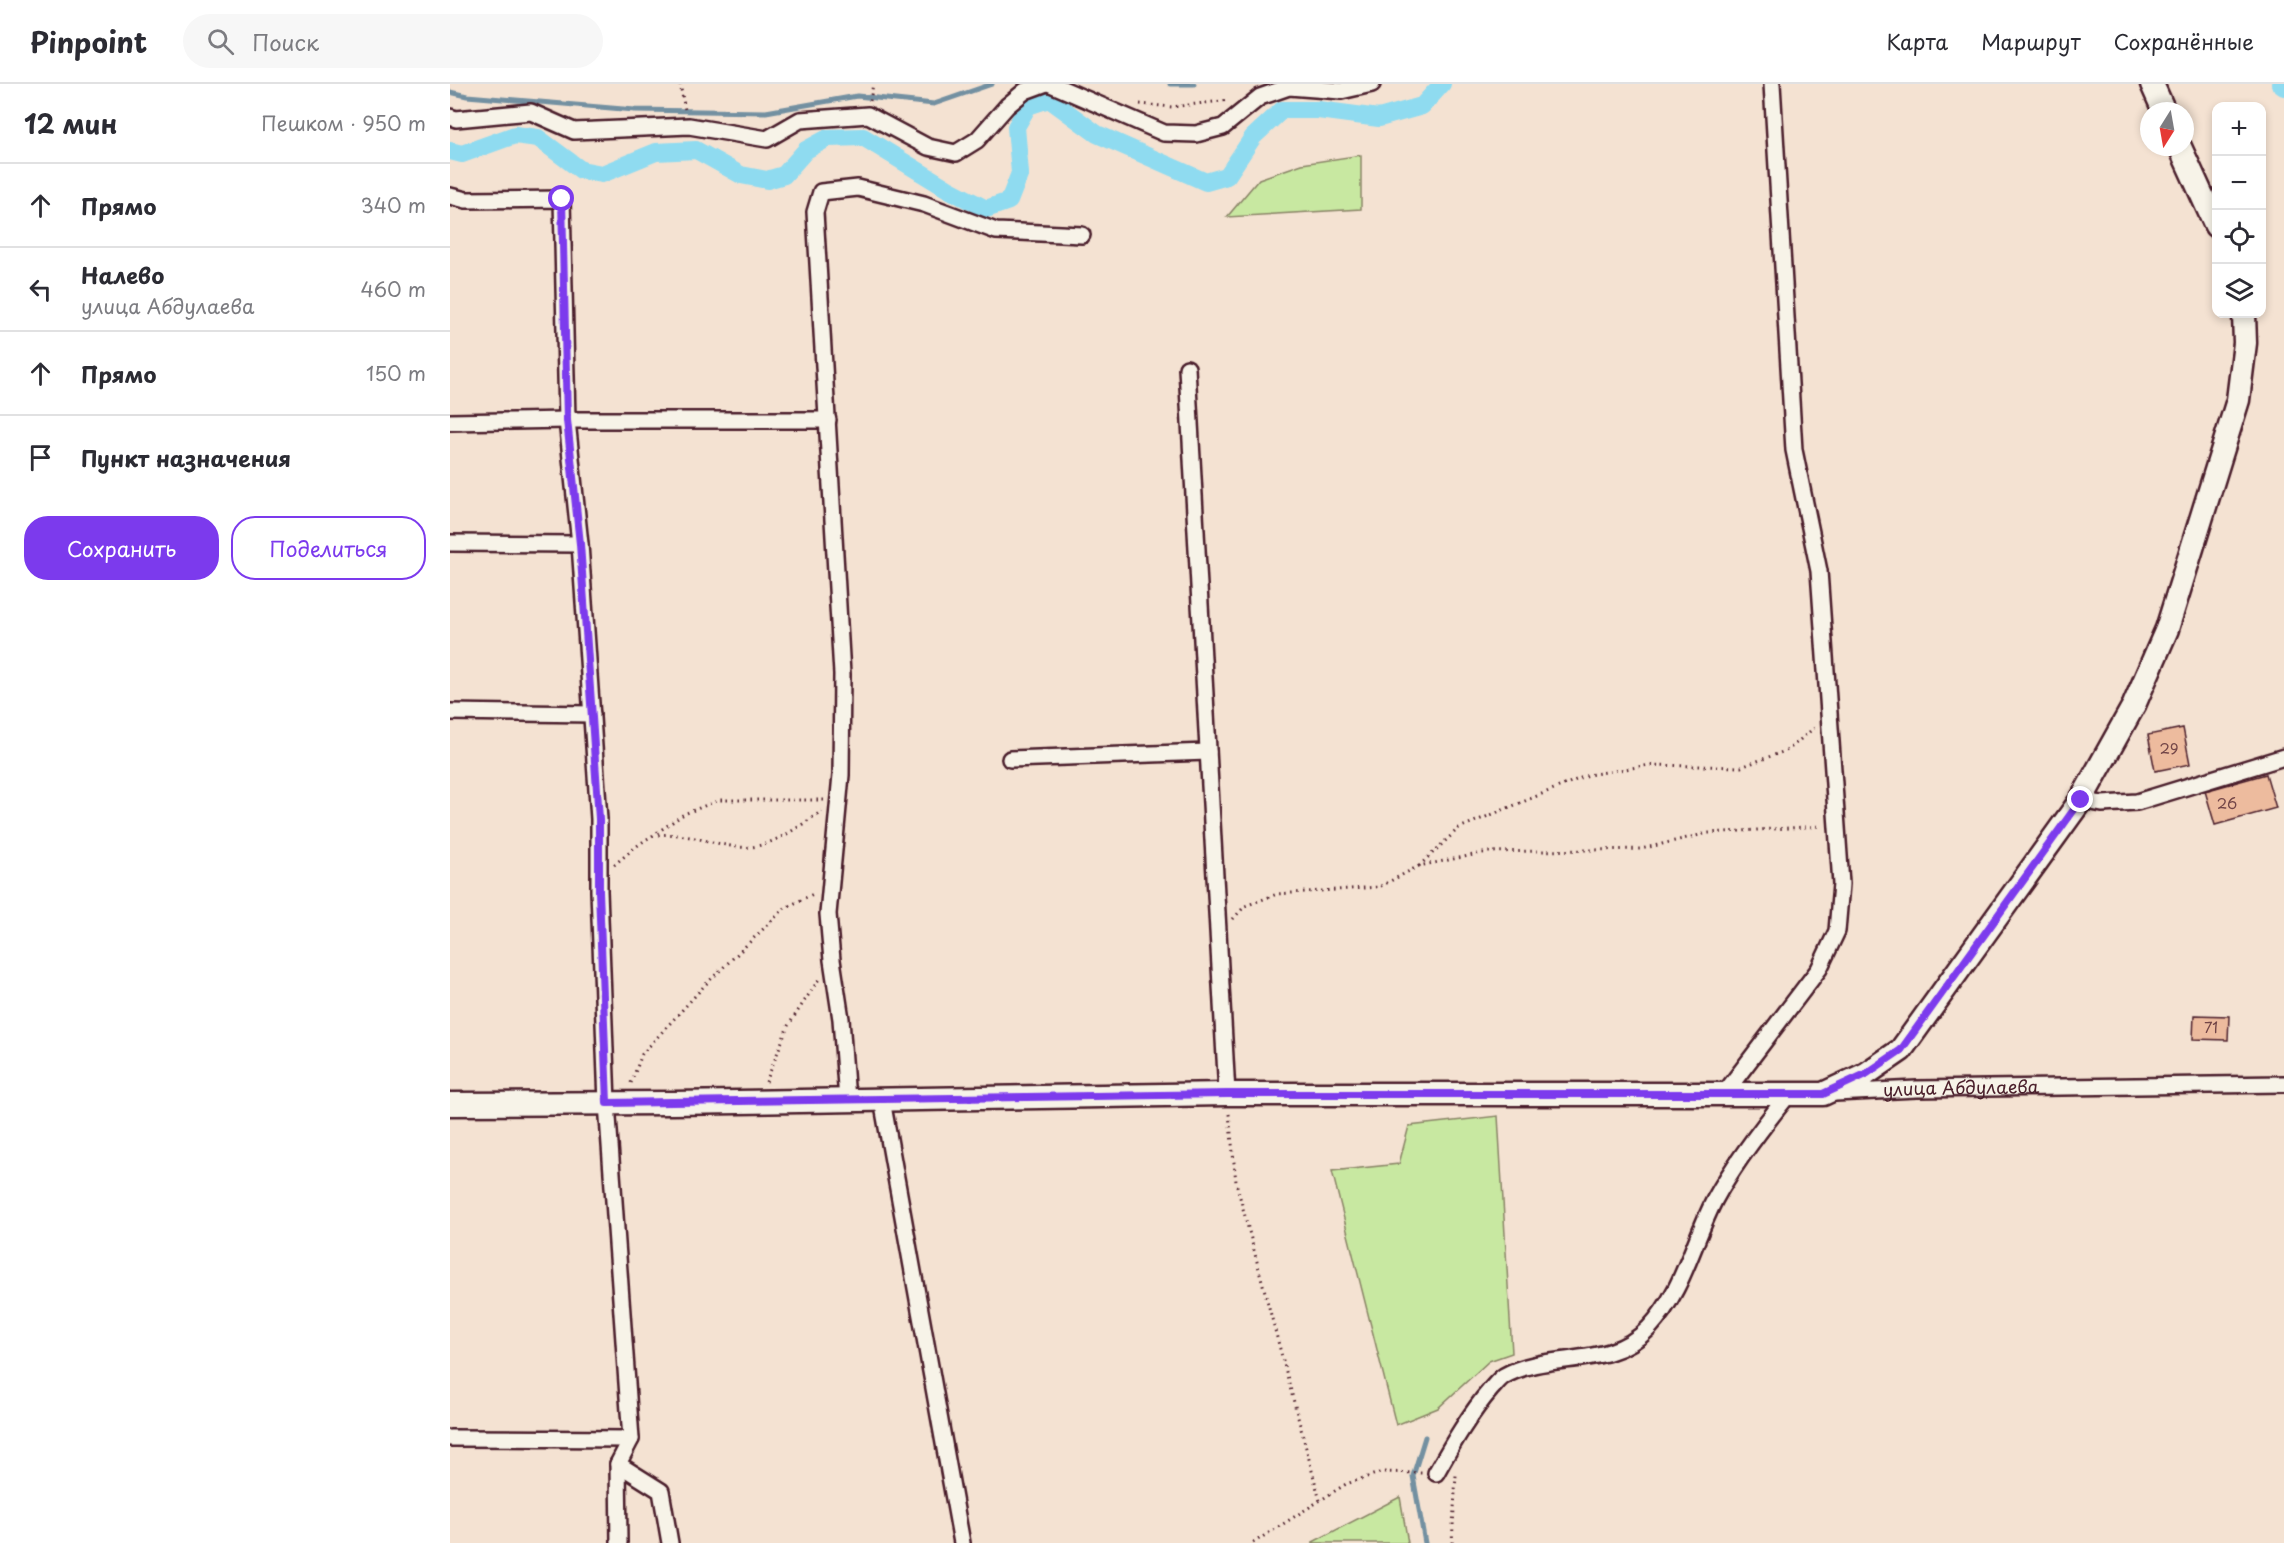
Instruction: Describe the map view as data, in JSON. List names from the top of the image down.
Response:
{
  "streets": {
    "main road": ["улица Абдулаева"]
  },
  "house_numbers": ["29", "26", "71"],
  "north": "bottom",
  "page": {
    "header": "Pinpoint",
    "search": "Поиск",
    "nav": ["Карта", "Маршрут", "Сохранённые"],
    "heading": ["12 мин", "Пешком · 950 m"],
    "map_buttons": ["+", "−"],
    "list": [
      ["Прямо", "340 m"],
      ["Налево", "улица Абдулаева", "460 m"],
      ["Прямо", "150 m"],
      "Пункт назначения"
    ],
    "buttons": ["Сохранить", "Поделиться"]
  }
}
